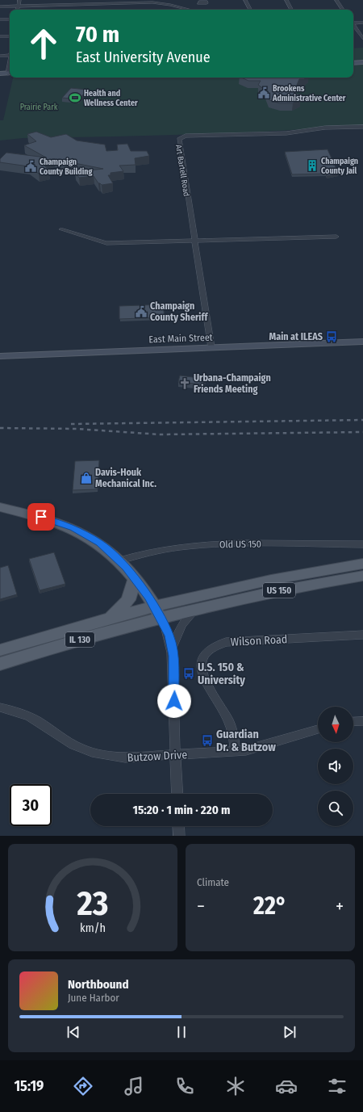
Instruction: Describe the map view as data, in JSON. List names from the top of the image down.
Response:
{
  "streets": {
    "main road": ["East Main Street", "US 150", "IL 130"],
    "street": [
      "Art Bartell Road",
      "Old US 150",
      "Wilson Road",
      "Butzow Drive"
    ]
  },
  "crossings": [
    ["Art Bartell Road", "East Main Street"],
    ["US 150", "IL 130"],
    ["Wilson Road", "Butzow Drive"]
  ],
  "parks": ["Prairie Park"],
  "places": {
    "public building": ["Brookens Administrative Center", "Champaign County Building", "Champaign County Sheriff"],
    "sports": ["Health and Wellness Center"],
    "building": ["Champaign County Jail"],
    "bus stop": ["Main at ILEAS", "U.S. 150 & University", "Guardian Dr. & Butzow"],
    "church": ["Urbana-Champaign Friends Meeting"],
    "shop": ["Davis-Houk Mechanical Inc."]
  },
  "north": "bottom",
  "page": {
    "turn": ["70 m", "East University Avenue"],
    "limit": "30",
    "trip": "15:20 · 1 min · 220 m",
    "tile": "Climate",
    "heat": ["−", "22°", "+"],
    "song": ["Northbound", "June Harbor"],
    "tabs": "15:19",
    "gauge": ["23", "km/h"]
  }
}
